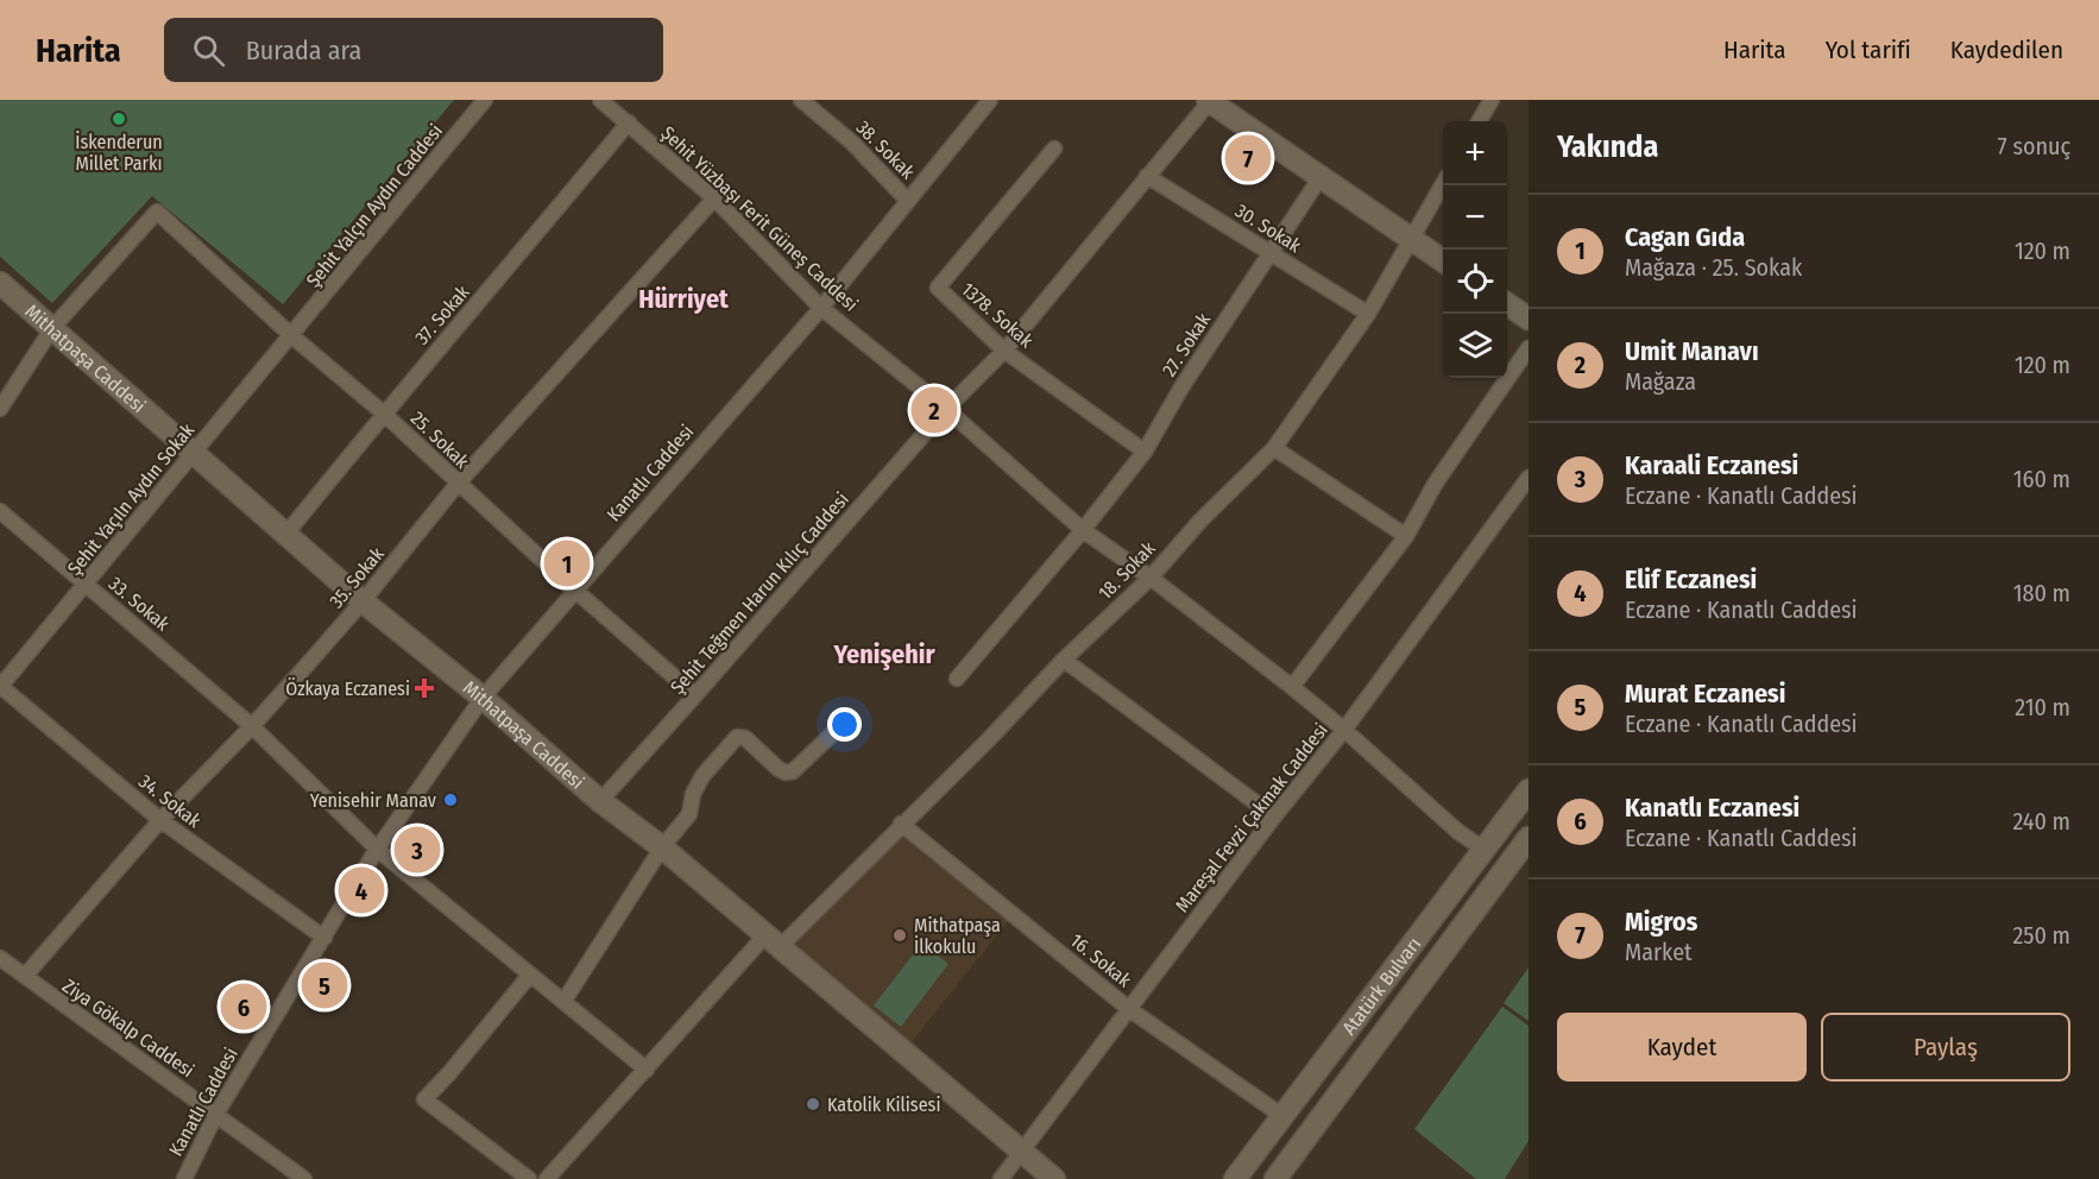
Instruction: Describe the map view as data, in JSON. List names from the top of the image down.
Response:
{
  "streets": {
    "street": [
      "38. Sokak",
      "Şehit Yalçın Aydın Caddesi",
      "Şehit Yüzbaşı Ferit Güneş Caddesi",
      "30. Sokak",
      "37. Sokak",
      "1378. Sokak",
      "27. Sokak",
      "Mithatpaşa Caddesi",
      "25. Sokak",
      "Kanatlı Caddesi",
      "Şehit Yaçıln Aydın Sokak",
      "18. Sokak",
      "35. Sokak",
      "Şehit Teğmen Harun Kılıç Caddesi",
      "33. Sokak",
      "34. Sokak",
      "Mareşal Fevzi Çakmak Caddesi",
      "16. Sokak",
      "Atatürk Bulvarı",
      "Ziya Gökalp Caddesi"
    ]
  },
  "crossings": [
    ["38. Sokak", "Kanatlı Caddesi"],
    ["Şehit Yalçın Aydın Caddesi", "25. Sokak"],
    ["Şehit Yalçın Aydın Caddesi", "Şehit Yaçıln Aydın Sokak"],
    ["Şehit Yüzbaşı Ferit Güneş Caddesi", "37. Sokak"],
    ["Şehit Yüzbaşı Ferit Güneş Caddesi", "27. Sokak"],
    ["Şehit Yüzbaşı Ferit Güneş Caddesi", "Kanatlı Caddesi"],
    ["Şehit Yüzbaşı Ferit Güneş Caddesi", "18. Sokak"],
    ["Şehit Yüzbaşı Ferit Güneş Caddesi", "35. Sokak"],
    ["Şehit Yüzbaşı Ferit Güneş Caddesi", "Şehit Teğmen Harun Kılıç Caddesi"],
    ["Şehit Yüzbaşı Ferit Güneş Caddesi", "Mareşal Fevzi Çakmak Caddesi"],
    ["Şehit Yüzbaşı Ferit Güneş Caddesi", "Atatürk Bulvarı"],
    ["30. Sokak", "27. Sokak"],
    ["30. Sokak", "18. Sokak"],
    ["37. Sokak", "Mithatpaşa Caddesi"],
    ["37. Sokak", "25. Sokak"],
    ["1378. Sokak", "27. Sokak"],
    ["Mithatpaşa Caddesi", "25. Sokak"],
    ["Mithatpaşa Caddesi", "Kanatlı Caddesi"],
    ["Mithatpaşa Caddesi", "Şehit Yaçıln Aydın Sokak"],
    ["Mithatpaşa Caddesi", "18. Sokak"],
    ["Mithatpaşa Caddesi", "35. Sokak"],
    ["Mithatpaşa Caddesi", "Şehit Teğmen Harun Kılıç Caddesi"],
    ["Mithatpaşa Caddesi", "Mareşal Fevzi Çakmak Caddesi"],
    ["25. Sokak", "Kanatlı Caddesi"],
    ["25. Sokak", "Şehit Yaçıln Aydın Sokak"],
    ["25. Sokak", "35. Sokak"],
    ["25. Sokak", "Şehit Teğmen Harun Kılıç Caddesi"],
    ["Kanatlı Caddesi", "33. Sokak"],
    ["Kanatlı Caddesi", "34. Sokak"],
    ["Kanatlı Caddesi", "Ziya Gökalp Caddesi"],
    ["Şehit Yaçıln Aydın Sokak", "33. Sokak"],
    ["Şehit Yaçıln Aydın Sokak", "34. Sokak"],
    ["18. Sokak", "33. Sokak"],
    ["18. Sokak", "16. Sokak"],
    ["35. Sokak", "33. Sokak"],
    ["35. Sokak", "34. Sokak"],
    ["35. Sokak", "Ziya Gökalp Caddesi"],
    ["Mareşal Fevzi Çakmak Caddesi", "16. Sokak"],
    ["16. Sokak", "Atatürk Bulvarı"]
  ],
  "districts": ["Hürriyet", "Yenişehir"],
  "places": {
    "other": [
      "İskenderun Millet Parkı",
      "Yenisehir Manav",
      "Mithatpaşa İlkokulu",
      "Katolik Kilisesi"
    ],
    "health": ["Özkaya Eczanesi"]
  },
  "page": {
    "header": "Harita",
    "search": "Burada ara",
    "nav": ["Harita", "Yol tarifi", "Kaydedilen"],
    "heading": ["Yakında", "7 sonuç"],
    "map_buttons": ["+", "−"],
    "pins": [
      "7",
      "2",
      "1",
      "3",
      "4",
      "5",
      "6"
    ],
    "list": [
      {
        "mark": "1",
        "name": "Cagan Gıda",
        "note": "Mağaza · 25. Sokak",
        "value": "120 m"
      },
      {
        "mark": "2",
        "name": "Umit Manavı",
        "note": "Mağaza",
        "value": "120 m"
      },
      {
        "mark": "3",
        "name": "Karaali Eczanesi",
        "note": "Eczane · Kanatlı Caddesi",
        "value": "160 m"
      },
      {
        "mark": "4",
        "name": "Elif Eczanesi",
        "note": "Eczane · Kanatlı Caddesi",
        "value": "180 m"
      },
      {
        "mark": "5",
        "name": "Murat Eczanesi",
        "note": "Eczane · Kanatlı Caddesi",
        "value": "210 m"
      },
      {
        "mark": "6",
        "name": "Kanatlı Eczanesi",
        "note": "Eczane · Kanatlı Caddesi",
        "value": "240 m"
      },
      {
        "mark": "7",
        "name": "Migros",
        "note": "Market",
        "value": "250 m"
      }
    ],
    "buttons": ["Kaydet", "Paylaş"]
  }
}
